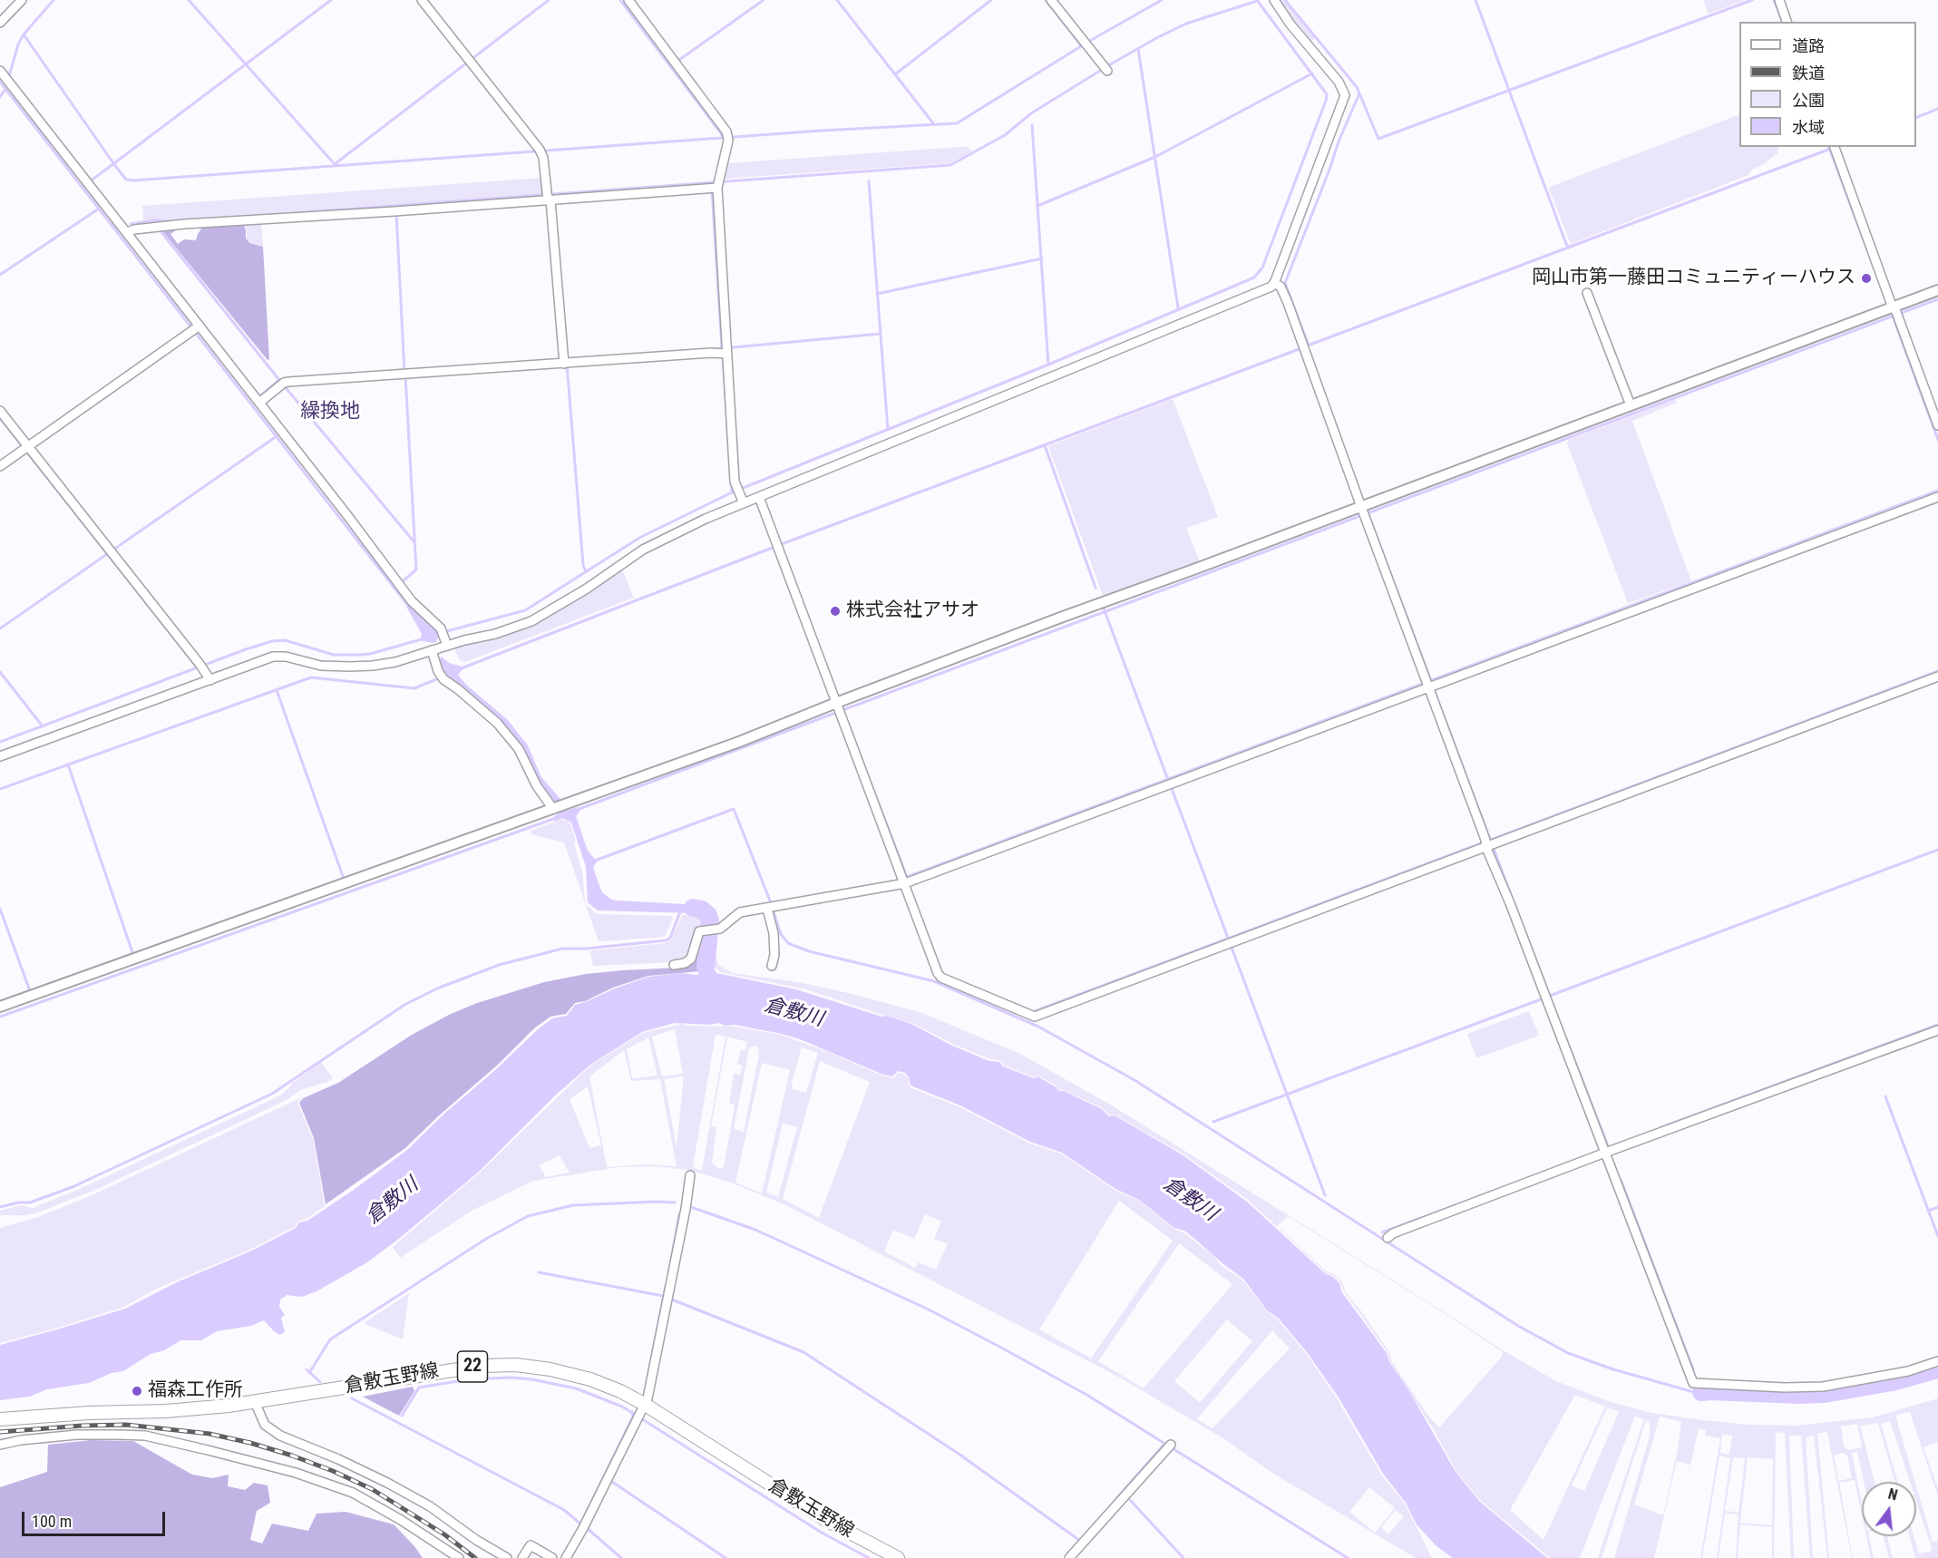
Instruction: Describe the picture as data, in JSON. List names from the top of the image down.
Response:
{
  "streets": {
    "main road": ["22", "倉敷玉野線"]
  },
  "districts": ["繰換地"],
  "water": ["倉敷川"],
  "places": ["岡山市第一藤田コミュニティーハウス", "株式会社アサオ", "福森工作所"],
  "legend": [
    "道路",
    "鉄道",
    "公園",
    "水域"
  ],
  "scale_bar": "100 m",
  "north": "top"
}
